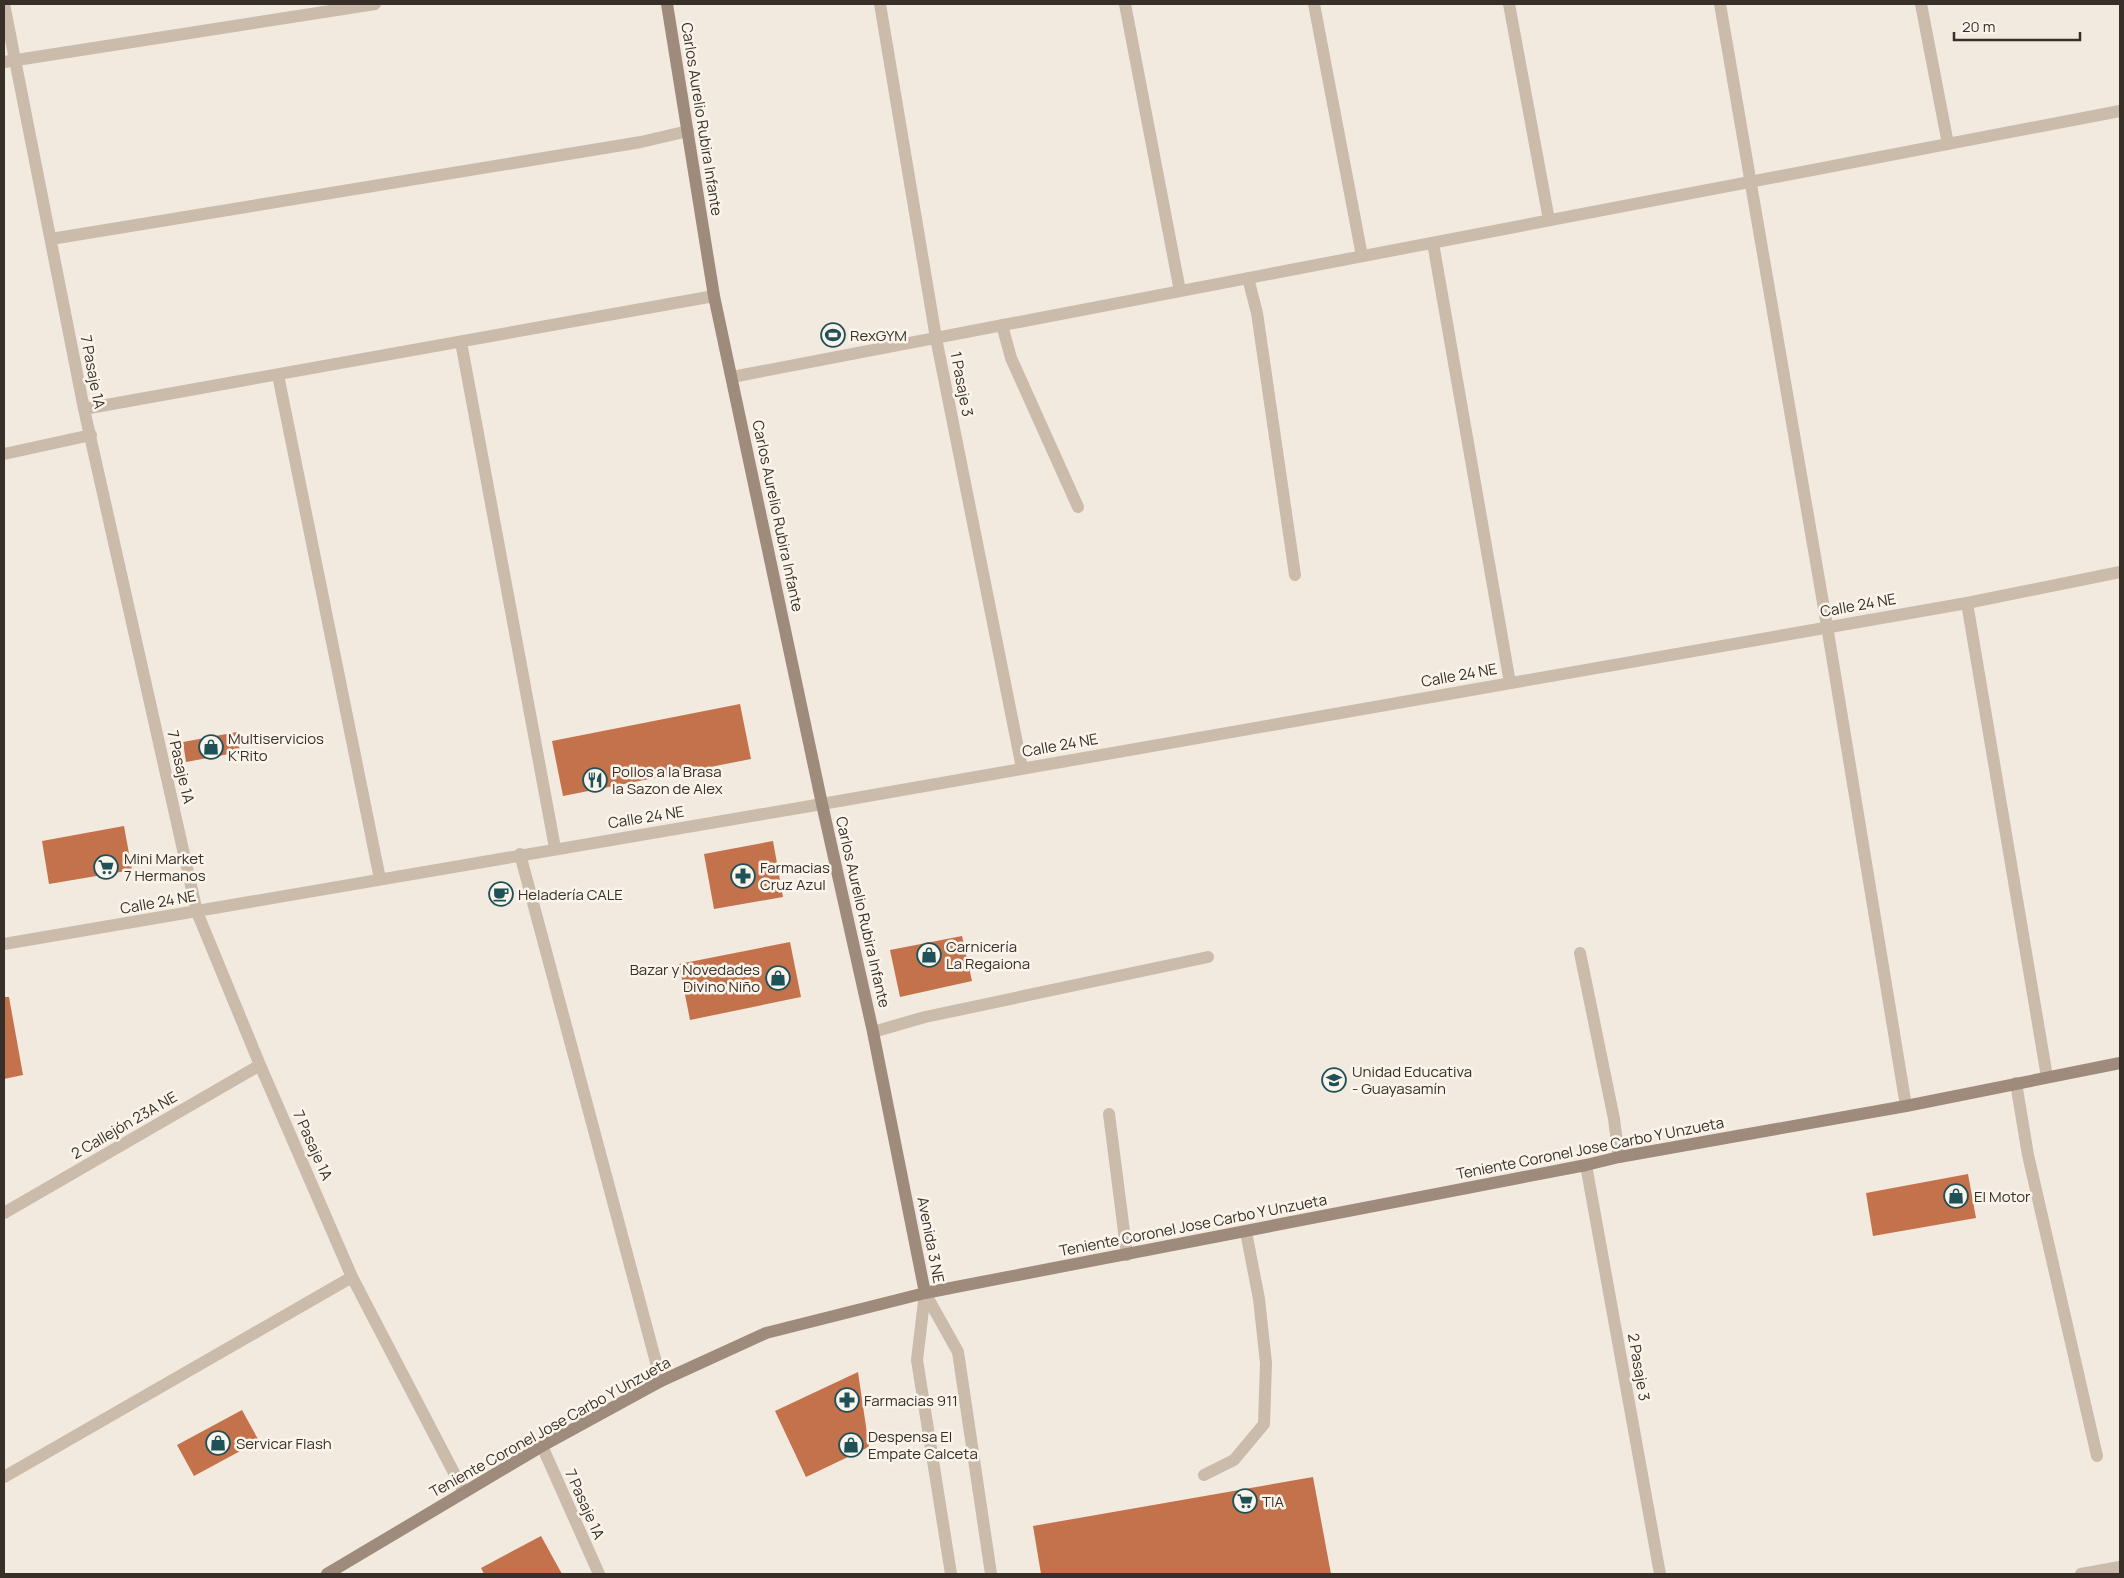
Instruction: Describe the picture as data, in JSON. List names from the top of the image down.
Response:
{
  "streets": {
    "street": [
      "Carlos Aurelio Rubira Infante",
      "7 Pasaje 1A",
      "1 Pasaje 3",
      "Calle 24 NE",
      "2 Callejón 23A NE",
      "Teniente Coronel Jose Carbo Y Unzueta",
      "Avenida 3 NE",
      "2 Pasaje 3"
    ]
  },
  "crossings": [
    ["Carlos Aurelio Rubira Infante", "Calle 24 NE"],
    ["Carlos Aurelio Rubira Infante", "Avenida 3 NE"],
    ["7 Pasaje 1A", "Calle 24 NE"],
    ["7 Pasaje 1A", "2 Callejón 23A NE"],
    ["7 Pasaje 1A", "Teniente Coronel Jose Carbo Y Unzueta"],
    ["1 Pasaje 3", "Calle 24 NE"],
    ["Teniente Coronel Jose Carbo Y Unzueta", "Avenida 3 NE"],
    ["Teniente Coronel Jose Carbo Y Unzueta", "2 Pasaje 3"]
  ],
  "places": {
    "sports": ["RexGYM"],
    "shop": [
      "Multiservicios K'Rito",
      "Carnicería La Regaiona",
      "Bazar y Novedades Divino Niño",
      "El Motor",
      "Servicar Flash",
      "Despensa El Empate Calceta"
    ],
    "restaurant": ["Pollos a la Brasa la Sazon de Alex"],
    "supermarket": ["Mini Market 7 Hermanos", "TIA"],
    "pharmacy": ["Farmacias Cruz Azul", "Farmacias 911"],
    "cafe": ["Heladería CALE"],
    "school or university": ["Unidad Educativa - Guayasamín"]
  },
  "scale_bar": "20 m"
}
